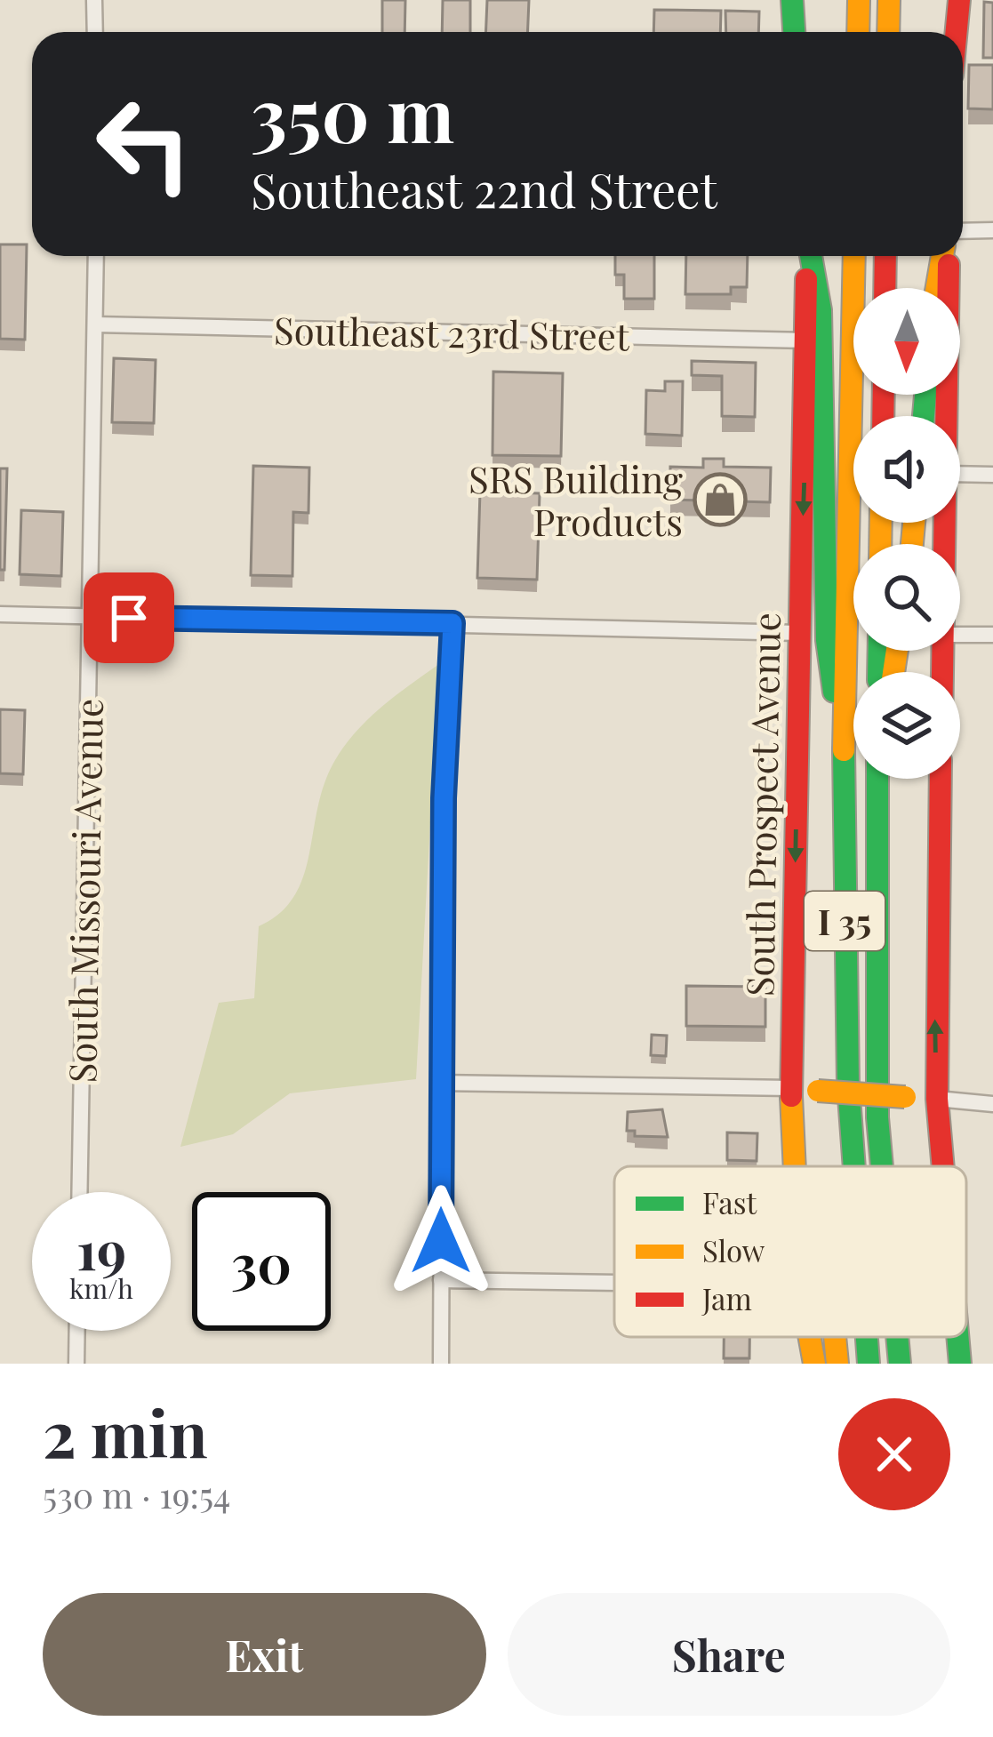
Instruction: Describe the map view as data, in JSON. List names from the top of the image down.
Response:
{
  "streets": {
    "main road": ["South Prospect Avenue", "I 35"],
    "street": ["Southeast 23rd Street", "South Missouri Avenue"]
  },
  "crossings": [
    ["Southeast 23rd Street", "South Prospect Avenue"],
    ["Southeast 23rd Street", "South Missouri Avenue"]
  ],
  "places": {
    "shop": ["SRS Building Products"]
  },
  "legend": ["Fast", "Slow", "Jam"],
  "north": "bottom",
  "page": {
    "turn": ["350 m", "Southeast 22nd Street"],
    "speed": "19 km/h",
    "limit": "30",
    "heading": ["2 min", "530 m · 19:54"],
    "buttons": ["Exit", "Share"]
  }
}
